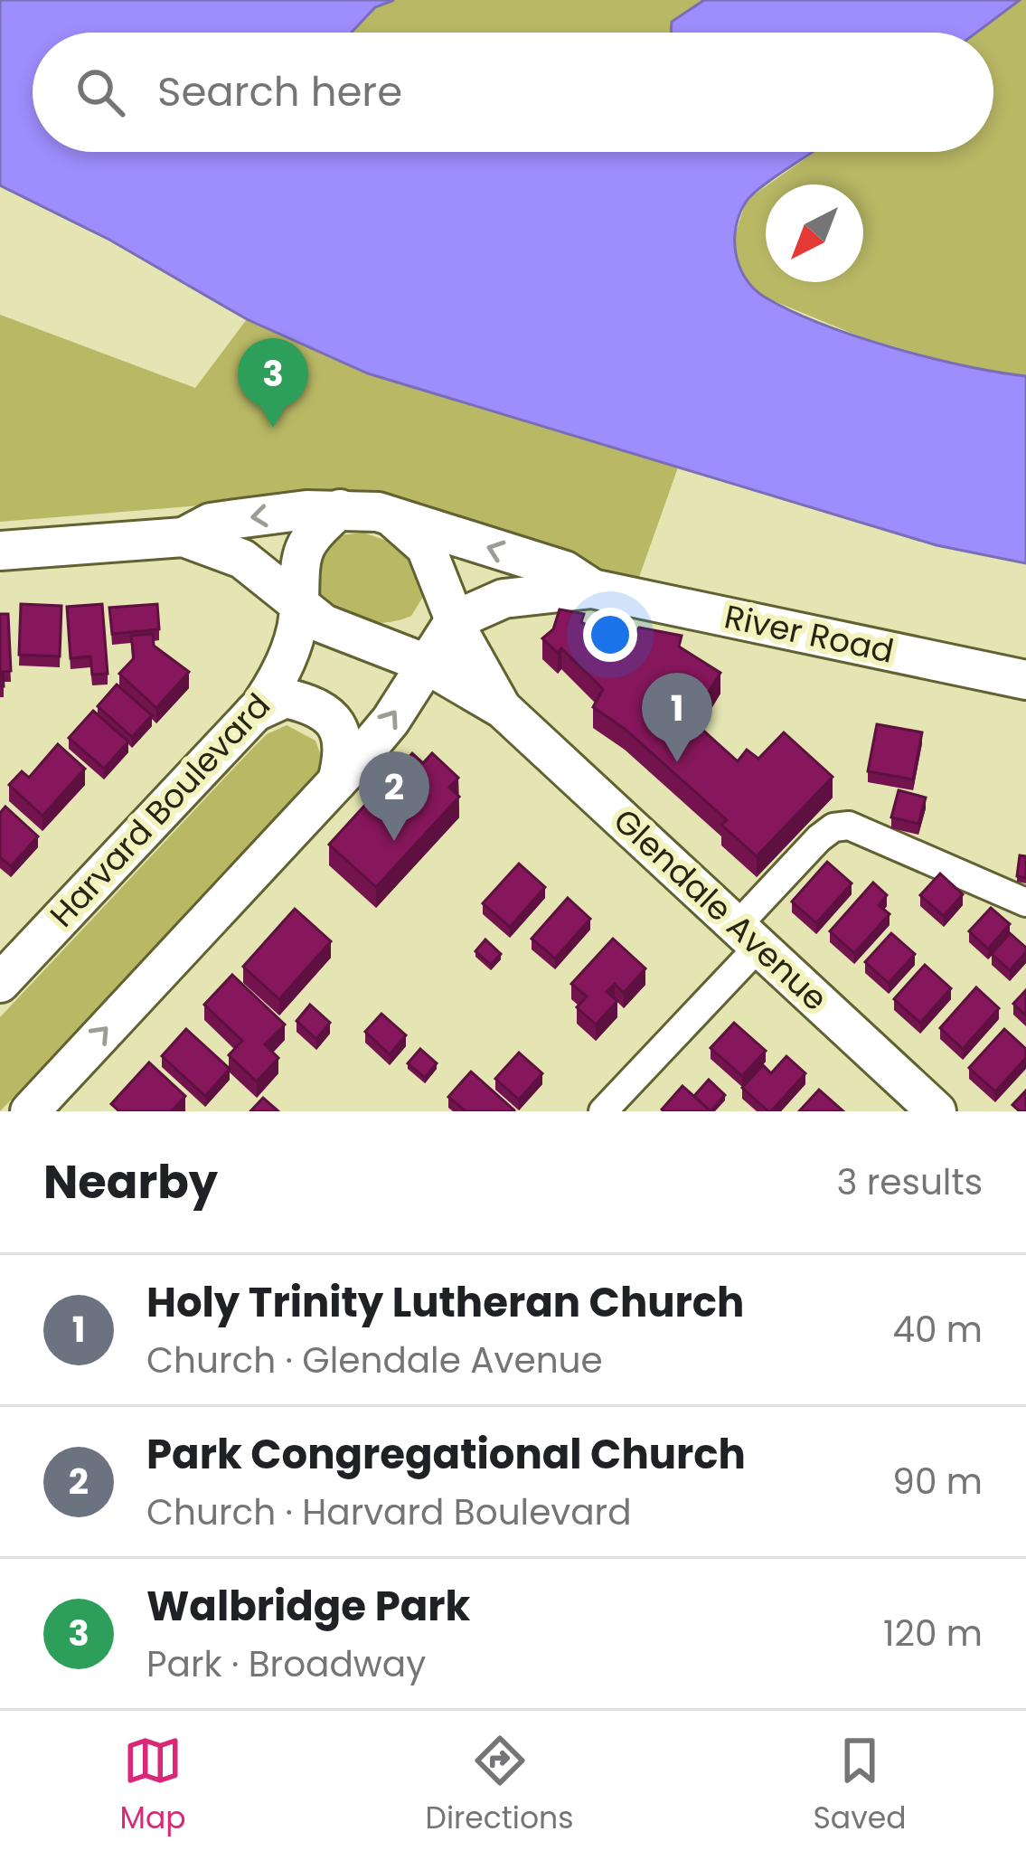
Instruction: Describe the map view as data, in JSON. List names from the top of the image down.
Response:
{
  "streets": {
    "street": ["River Road", "Harvard Boulevard", "Glendale Avenue"]
  },
  "crossings": [
    ["River Road", "Harvard Boulevard"],
    ["River Road", "Glendale Avenue"],
    ["Harvard Boulevard", "Glendale Avenue"]
  ],
  "north": "bottom left",
  "page": {
    "search": "Search here",
    "pins": ["3", "1", "2"],
    "heading": ["Nearby", "3 results"],
    "list": [
      {
        "mark": "1",
        "name": "Holy Trinity Lutheran Church",
        "note": "Church · Glendale Avenue",
        "value": "40 m"
      },
      {
        "mark": "2",
        "name": "Park Congregational Church",
        "note": "Church · Harvard Boulevard",
        "value": "90 m"
      },
      {
        "mark": "3",
        "name": "Walbridge Park",
        "note": "Park · Broadway",
        "value": "120 m"
      }
    ],
    "nav": ["Map", "Directions", "Saved"]
  }
}
